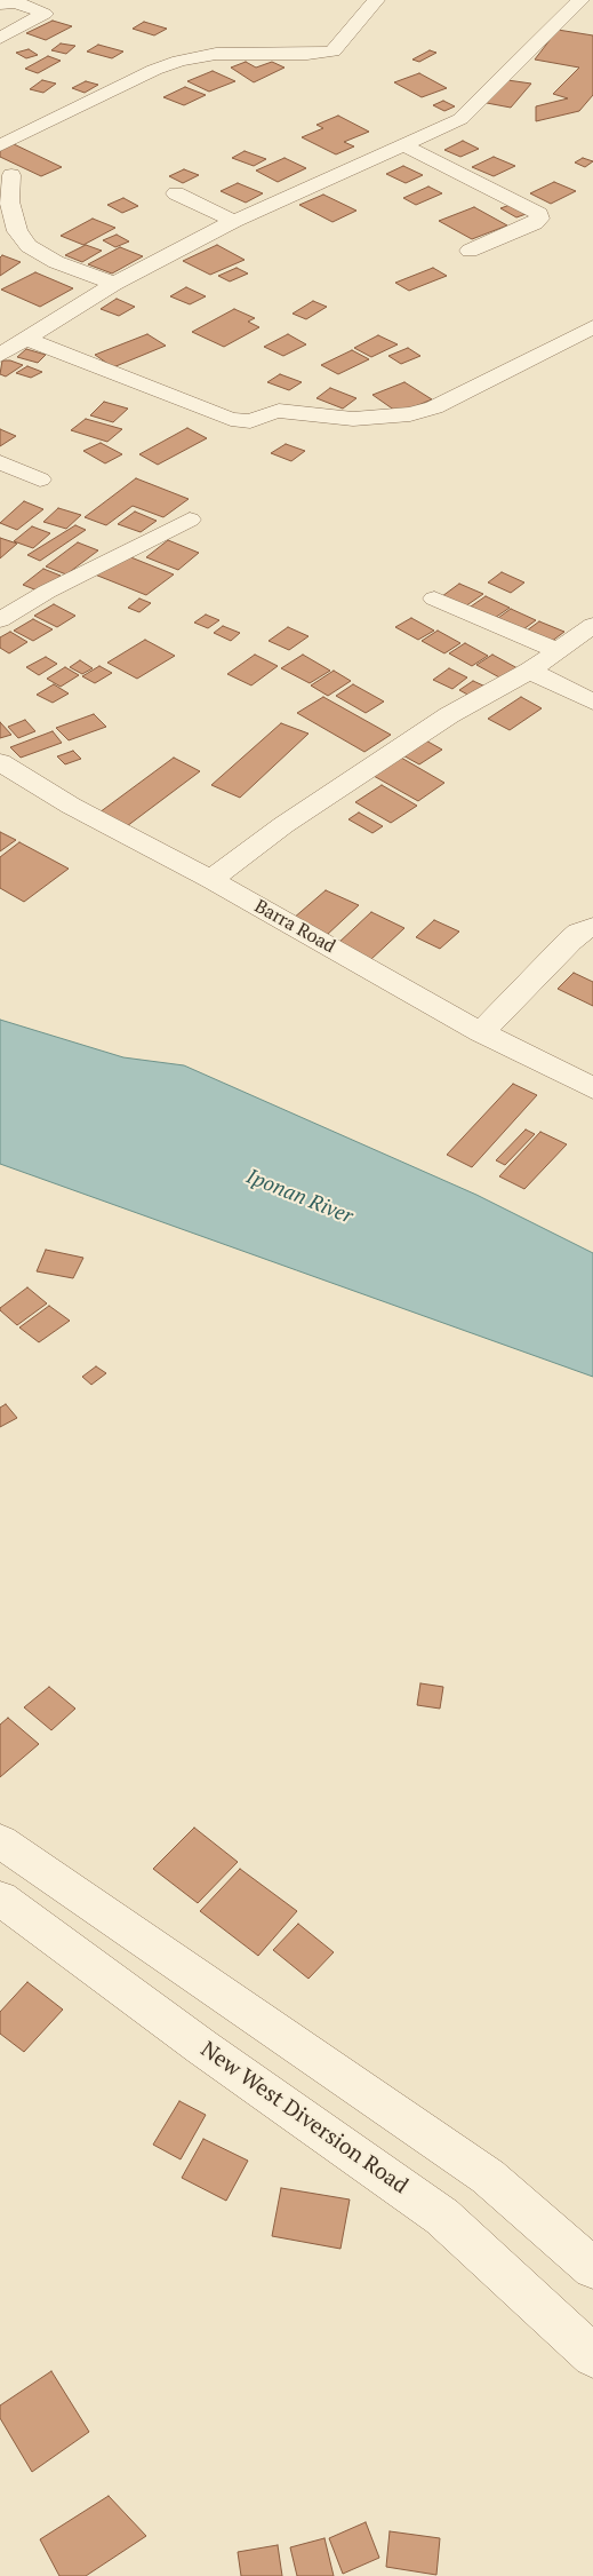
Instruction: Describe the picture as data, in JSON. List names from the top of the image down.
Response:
{
  "streets": {
    "street": ["Barra Road", "New West Diversion Road"]
  },
  "water": ["Iponan River"]
}
